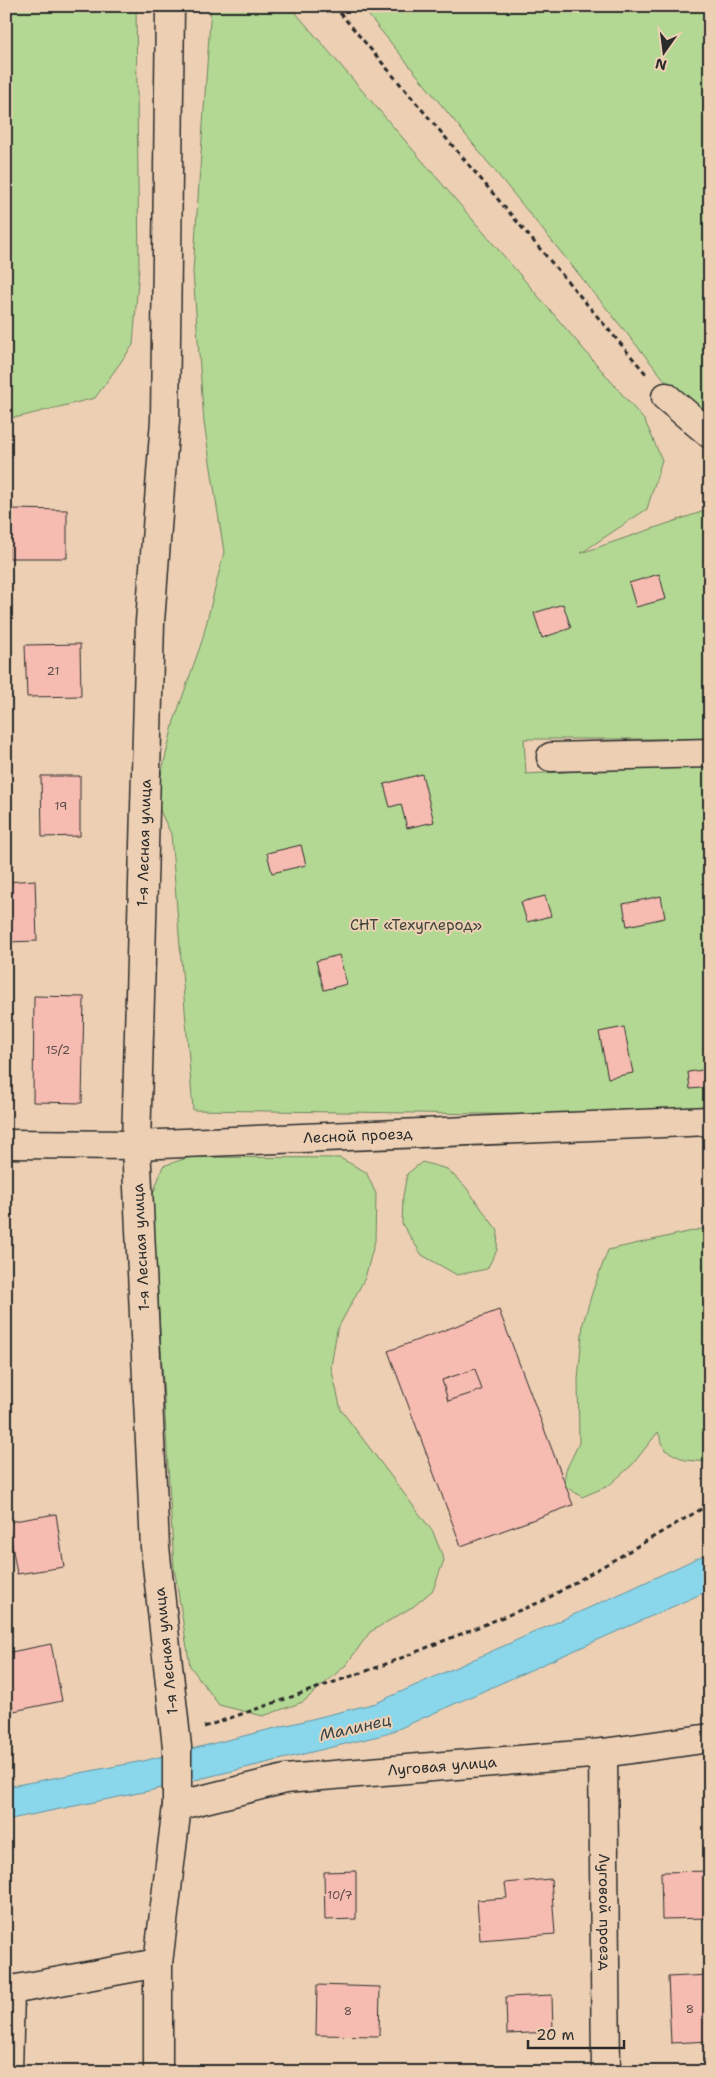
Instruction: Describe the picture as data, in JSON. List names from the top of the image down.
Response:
{
  "streets": {
    "street": [
      "1-я Лесная улица",
      "Лесной проезд",
      "Луговая улица",
      "Луговой проезд"
    ]
  },
  "crossings": [
    ["1-я Лесная улица", "Лесной проезд"],
    ["1-я Лесная улица", "Луговая улица"],
    ["Луговая улица", "Луговой проезд"]
  ],
  "water": ["Малинец"],
  "parks": ["СНТ «Техуглерод»"],
  "house_numbers": [
    "21",
    "19",
    "15/2",
    "10/7",
    "8",
    "8"
  ],
  "scale_bar": "20 m",
  "north": "bottom"
}
